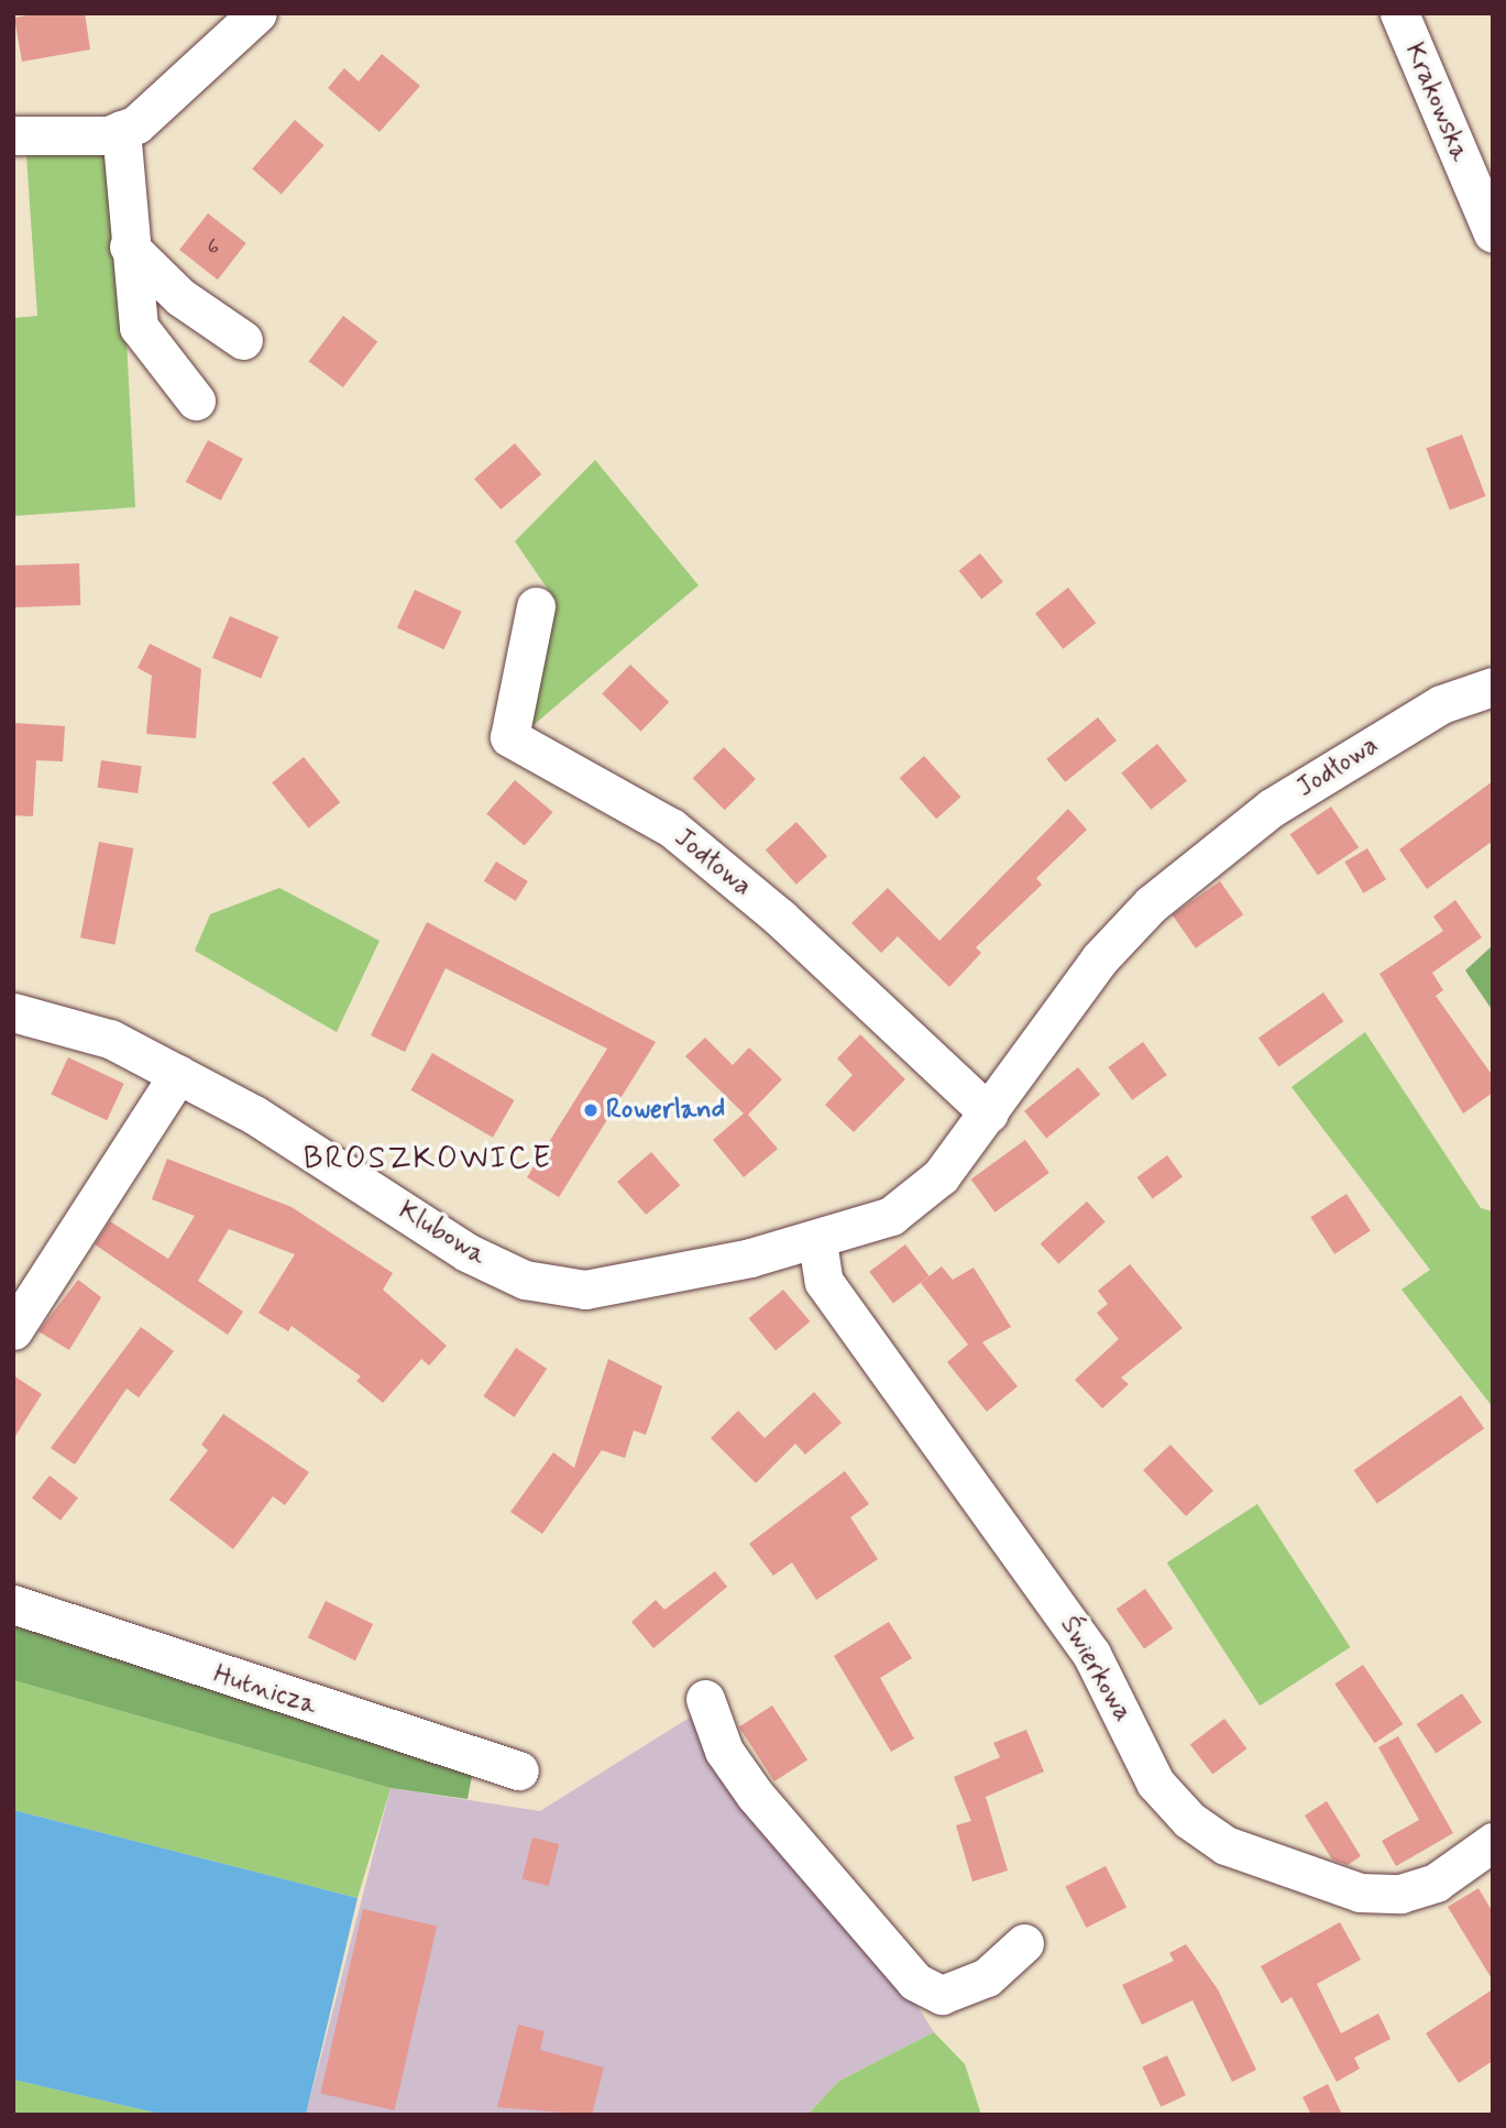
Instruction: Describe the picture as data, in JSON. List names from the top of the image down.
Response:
{
  "streets": {
    "street": [
      "Krakowska",
      "Jodłowa",
      "Klubowa",
      "Świerkowa",
      "Hutnicza"
    ]
  },
  "crossings": [
    ["Jodłowa", "Klubowa"],
    ["Jodłowa", "Świerkowa"],
    ["Klubowa", "Świerkowa"]
  ],
  "districts": ["BROSZKOWICE"],
  "places": ["Rowerland"],
  "house_numbers": ["6"]
}
